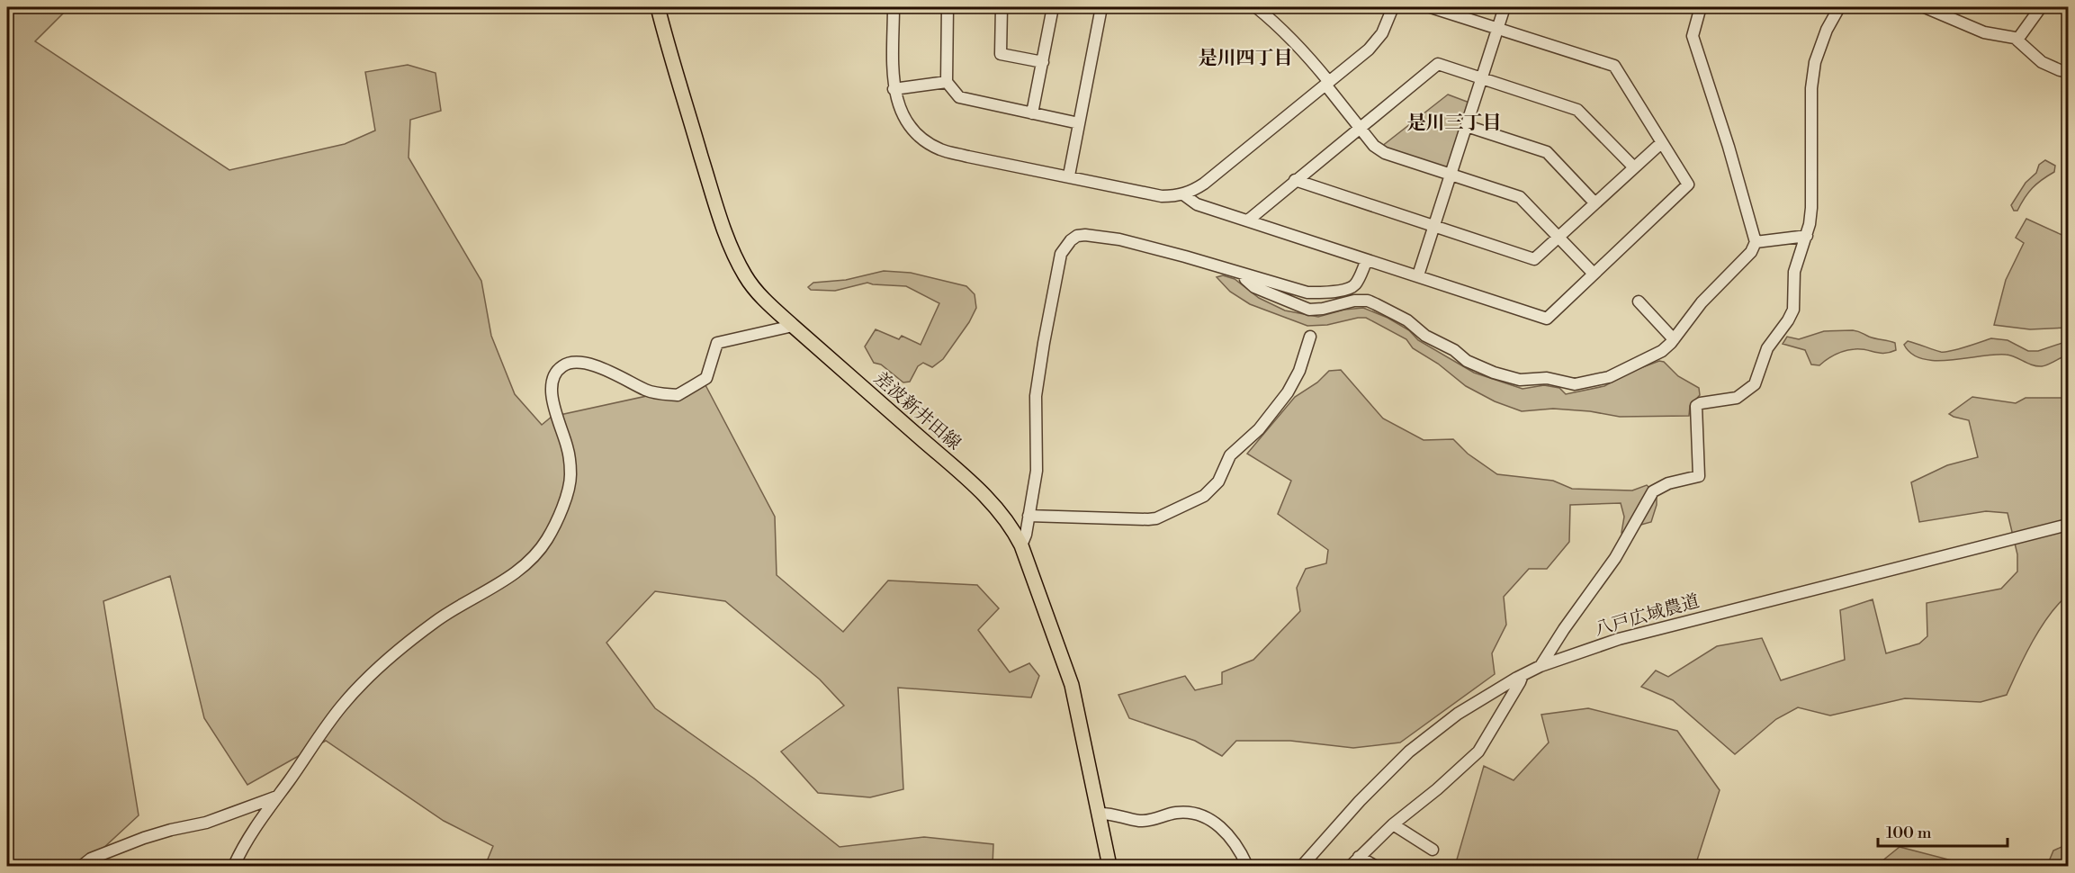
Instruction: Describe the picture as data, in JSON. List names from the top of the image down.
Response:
{
  "streets": {
    "main road": ["差波新井田線"],
    "street": ["八戸広域農道"]
  },
  "districts": ["是川四丁目", "是川三丁目"],
  "scale_bar": "100 m"
}
